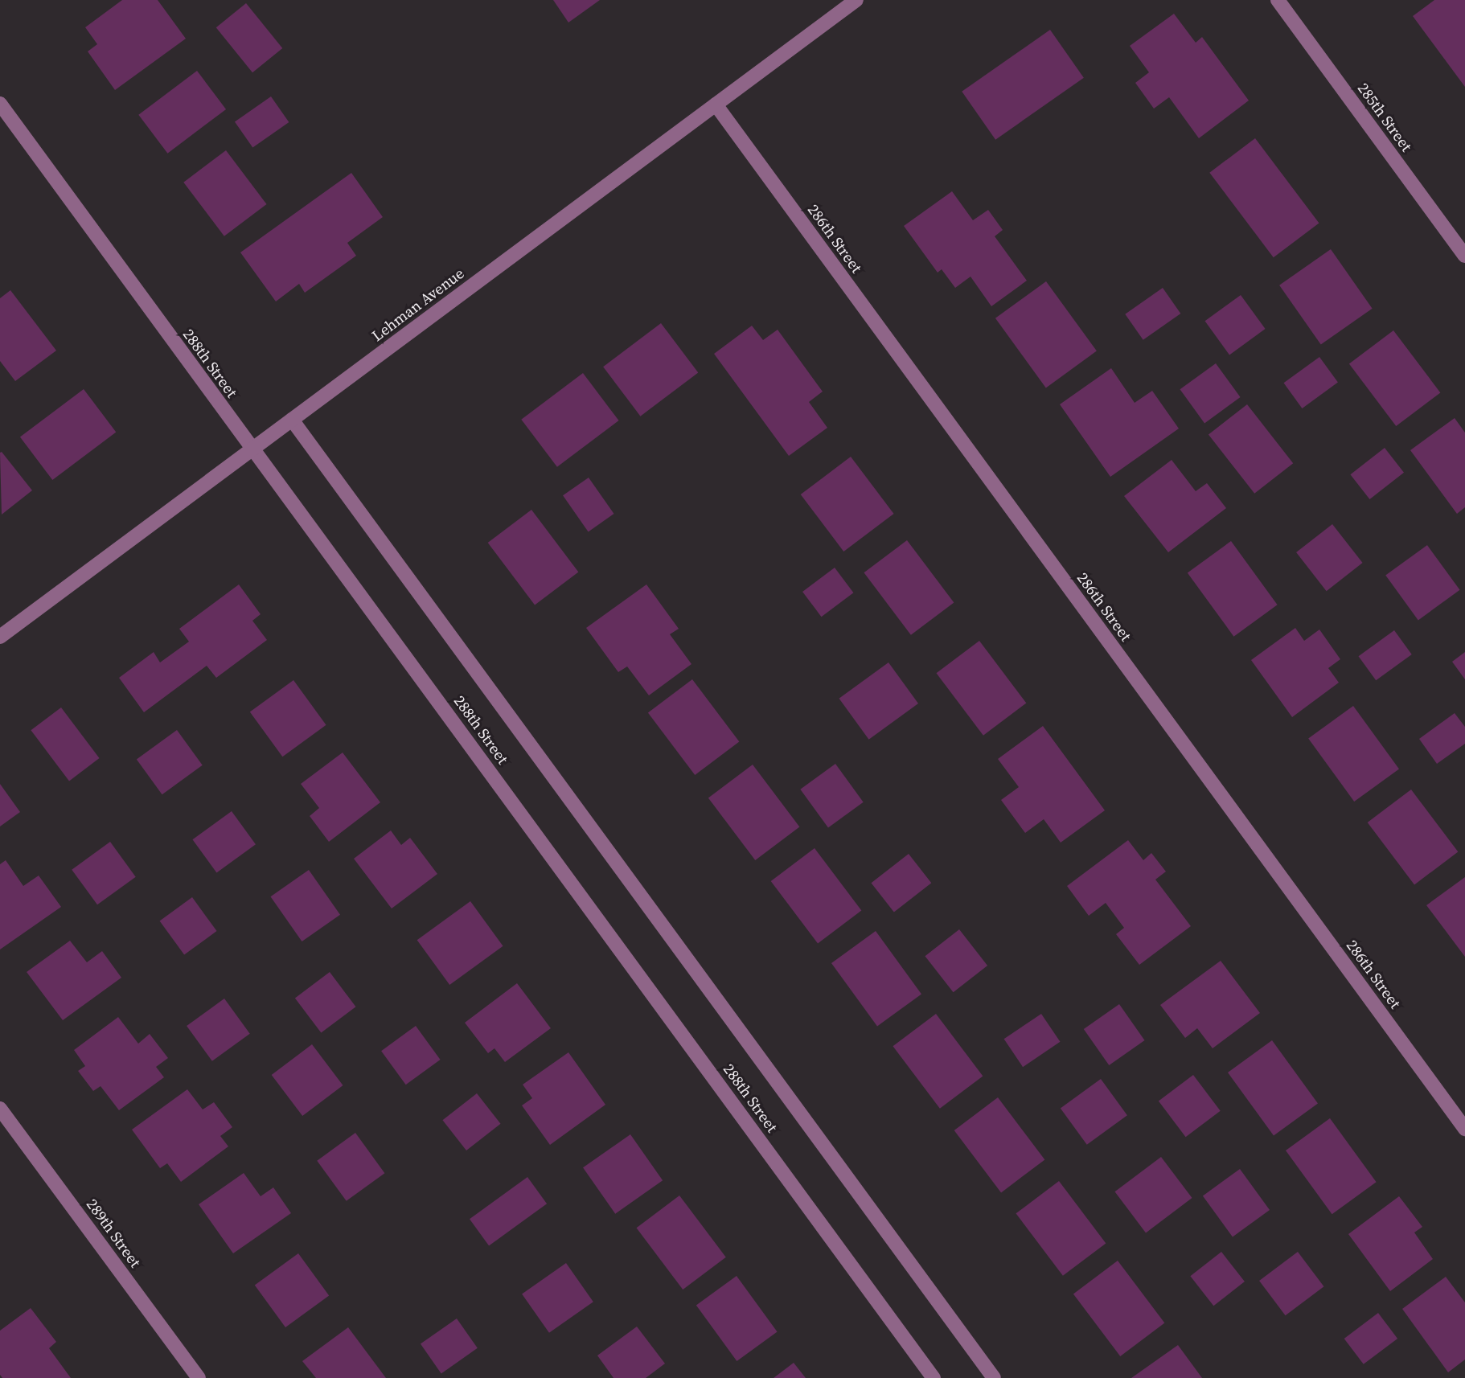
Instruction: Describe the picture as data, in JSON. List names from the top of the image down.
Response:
{
  "streets": {
    "street": [
      "285th Street",
      "286th Street",
      "Lehman Avenue",
      "288th Street",
      "289th Street"
    ]
  },
  "crossings": [
    ["286th Street", "Lehman Avenue"],
    ["Lehman Avenue", "288th Street"]
  ]
}
